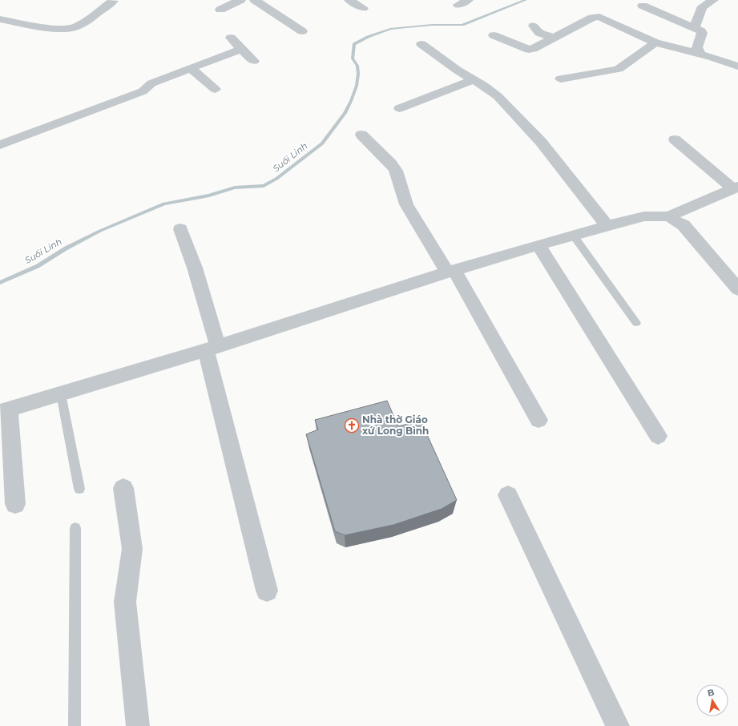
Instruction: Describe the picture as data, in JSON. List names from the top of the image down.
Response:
{
  "water": ["Suối Linh"],
  "places": {
    "church": ["Nhà thờ Giáo xứ Long Bình"]
  },
  "north": "top"
}
